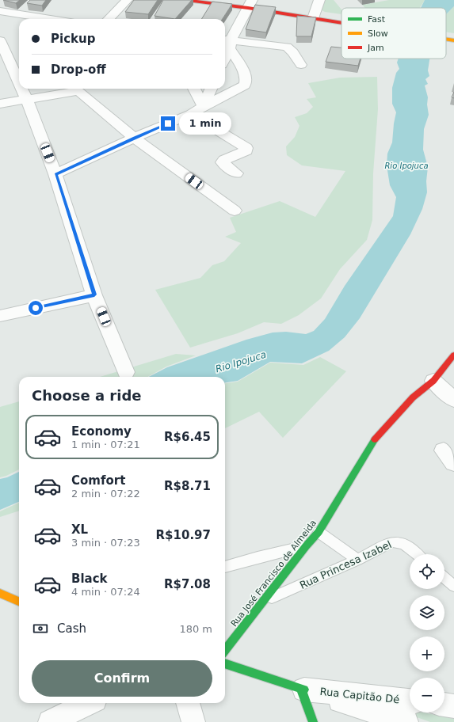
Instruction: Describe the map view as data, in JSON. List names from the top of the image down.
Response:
{
  "streets": {
    "main road": ["Rua José Francisco de Almeida", "Rua Capitão Dé"],
    "lane": ["Rua Princesa Izabel"]
  },
  "crossings": [
    ["Rua Princesa Izabel", "Rua José Francisco de Almeida"]
  ],
  "water": ["Rio Ipojuca"],
  "legend": ["Fast", "Slow", "Jam"],
  "page": {
    "banner": ["Pickup", "Drop-off"],
    "bubble": "1 min",
    "heading": "Choose a ride",
    "list": [
      {
        "name": "Economy",
        "note": "1 min · 07:21",
        "value": "R$6.45"
      },
      {
        "name": "Comfort",
        "note": "2 min · 07:22",
        "value": "R$8.71"
      },
      {
        "name": "XL",
        "note": "3 min · 07:23",
        "value": "R$10.97"
      },
      {
        "name": "Black",
        "note": "4 min · 07:24",
        "value": "R$7.08"
      }
    ],
    "map_buttons": ["+", "−"],
    "pay": ["Cash", "180 m"],
    "buttons": "Confirm"
  }
}
